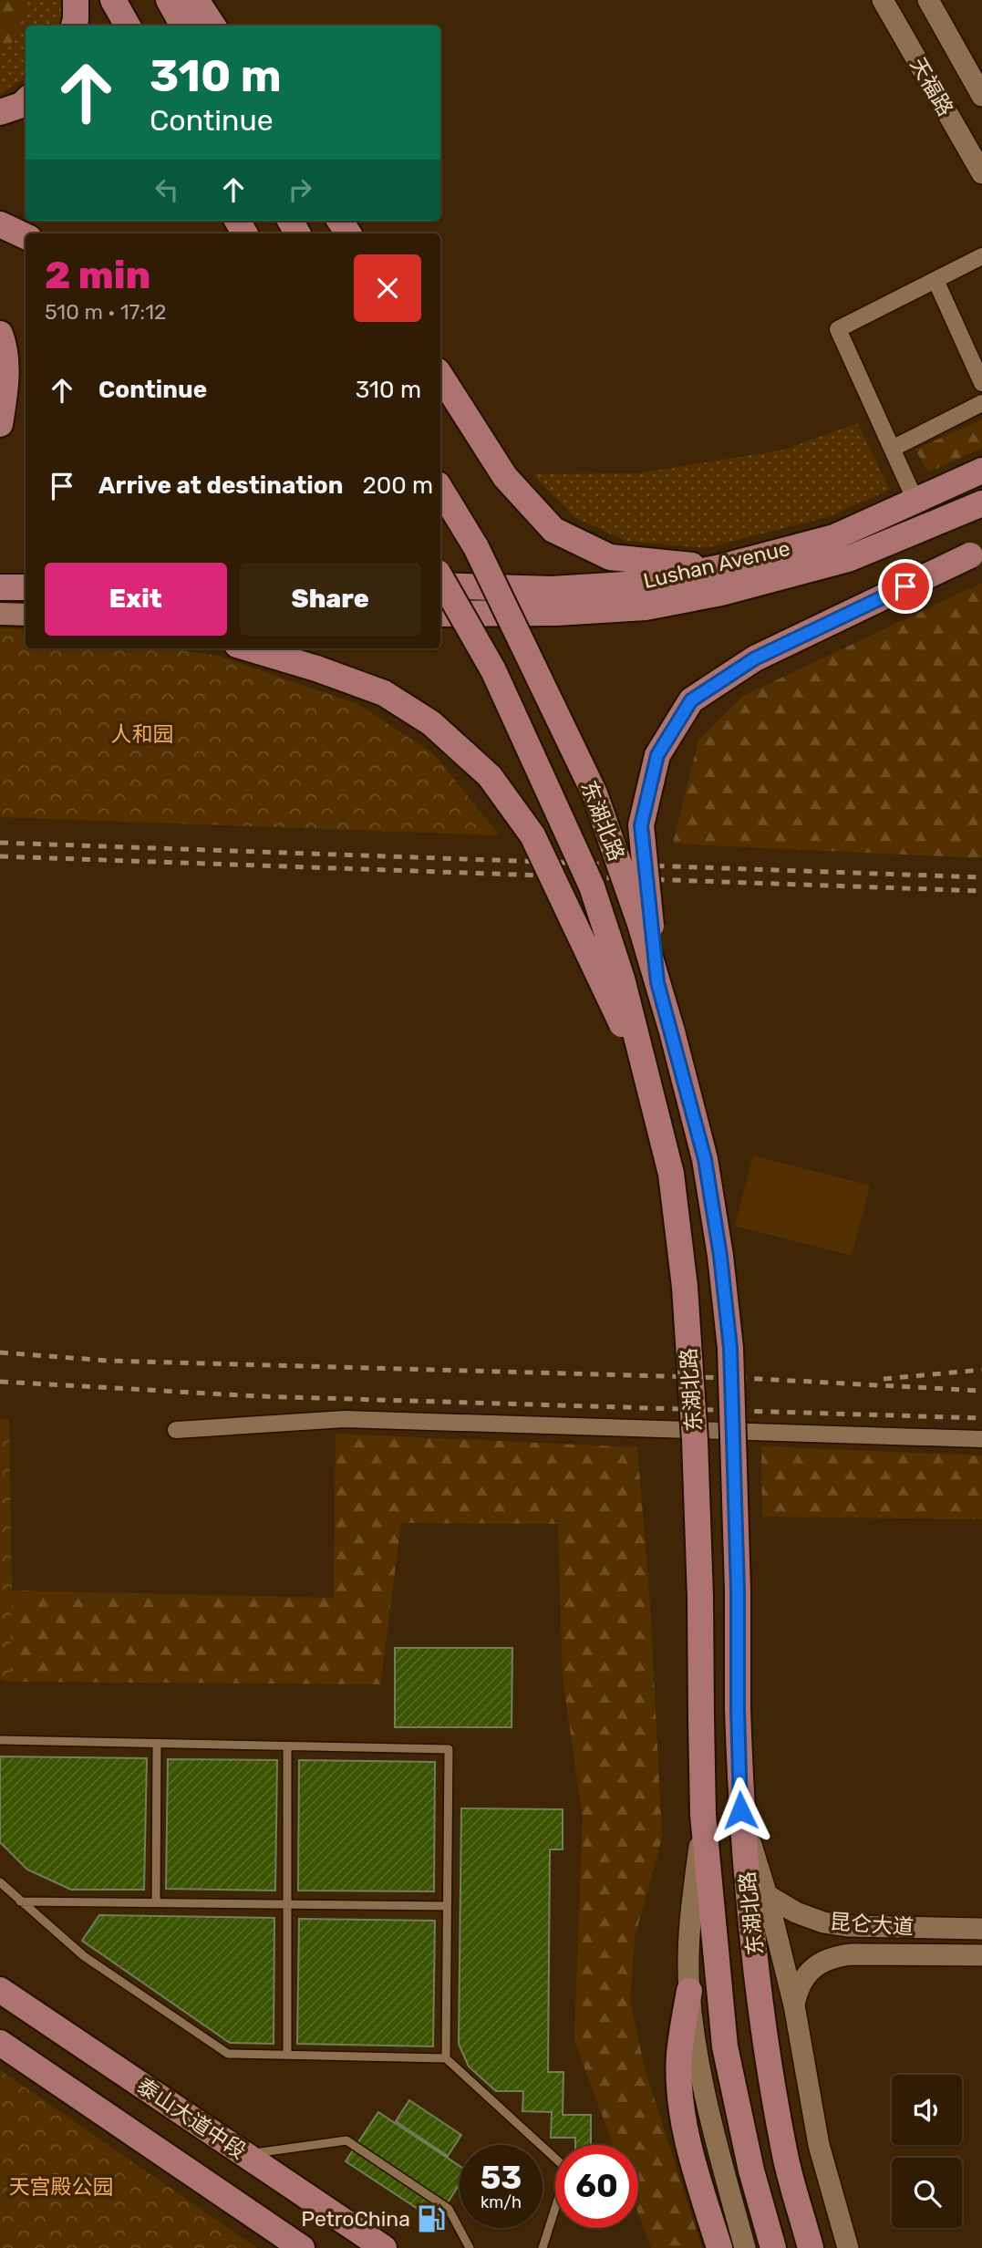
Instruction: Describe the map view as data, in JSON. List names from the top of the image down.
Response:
{
  "streets": {
    "main road": ["Lushan Avenue", "东湖北路", "泰山大道中段"],
    "street": ["天福路", "昆仑大道"]
  },
  "parks": ["人和园", "天宫殿公园"],
  "places": {
    "fuel station": ["PetroChina"]
  },
  "page": {
    "turn": ["310 m", "Continue"],
    "heading": ["2 min", "510 m · 17:12"],
    "list": [
      {
        "name": "Continue",
        "value": "310 m"
      },
      {
        "name": "Arrive at destination",
        "value": "200 m"
      }
    ],
    "buttons": ["Exit", "Share"],
    "speed": "53 km/h",
    "limit": "60"
  }
}
